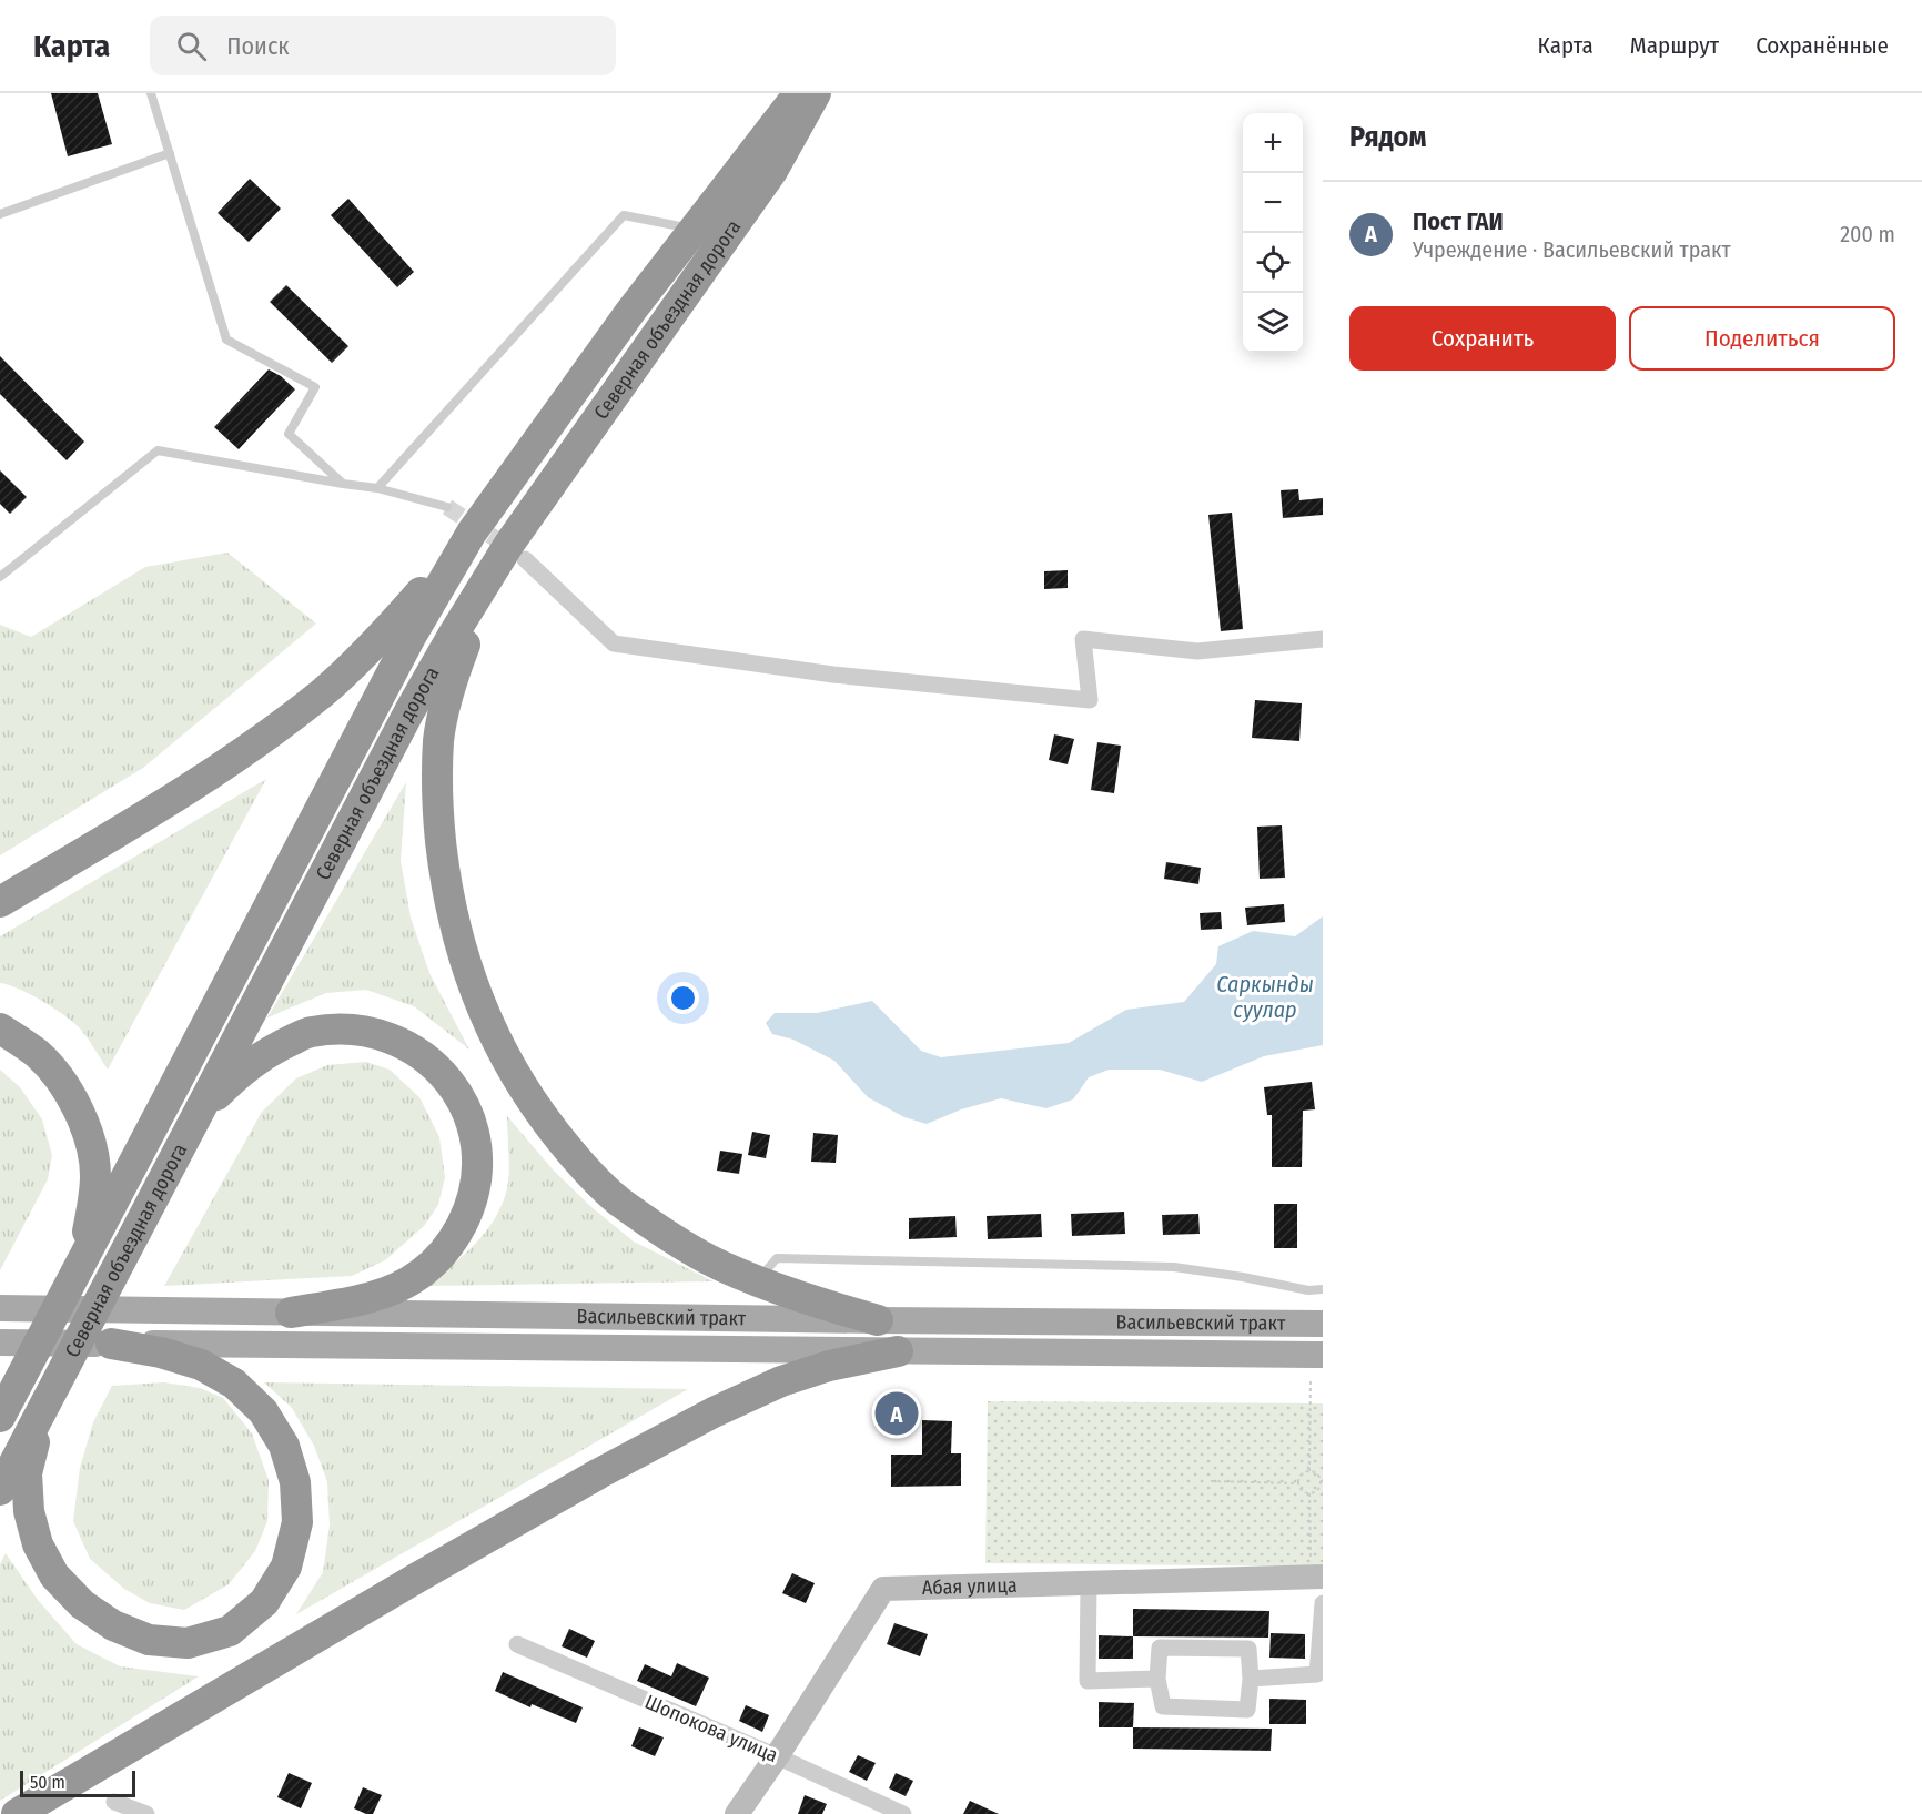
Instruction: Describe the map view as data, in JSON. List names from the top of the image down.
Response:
{
  "streets": {
    "highway": ["Северная объездная дорога"],
    "main road": ["Васильевский тракт"],
    "street": ["Абая улица", "Шопокова улица"]
  },
  "crossings": [
    ["Абая улица", "Шопокова улица"]
  ],
  "water": ["Саркынды суулар"],
  "scale_bar": "50 m",
  "page": {
    "header": "Карта",
    "search": "Поиск",
    "nav": ["Карта", "Маршрут", "Сохранённые"],
    "heading": "Рядом",
    "map_buttons": ["+", "−"],
    "list": [
      {
        "mark": "A",
        "name": "Пост ГАИ",
        "note": "Учреждение · Васильевский тракт",
        "value": "200 m"
      }
    ],
    "buttons": ["Сохранить", "Поделиться"],
    "pins": "A",
    "scale": "50 m"
  }
}
